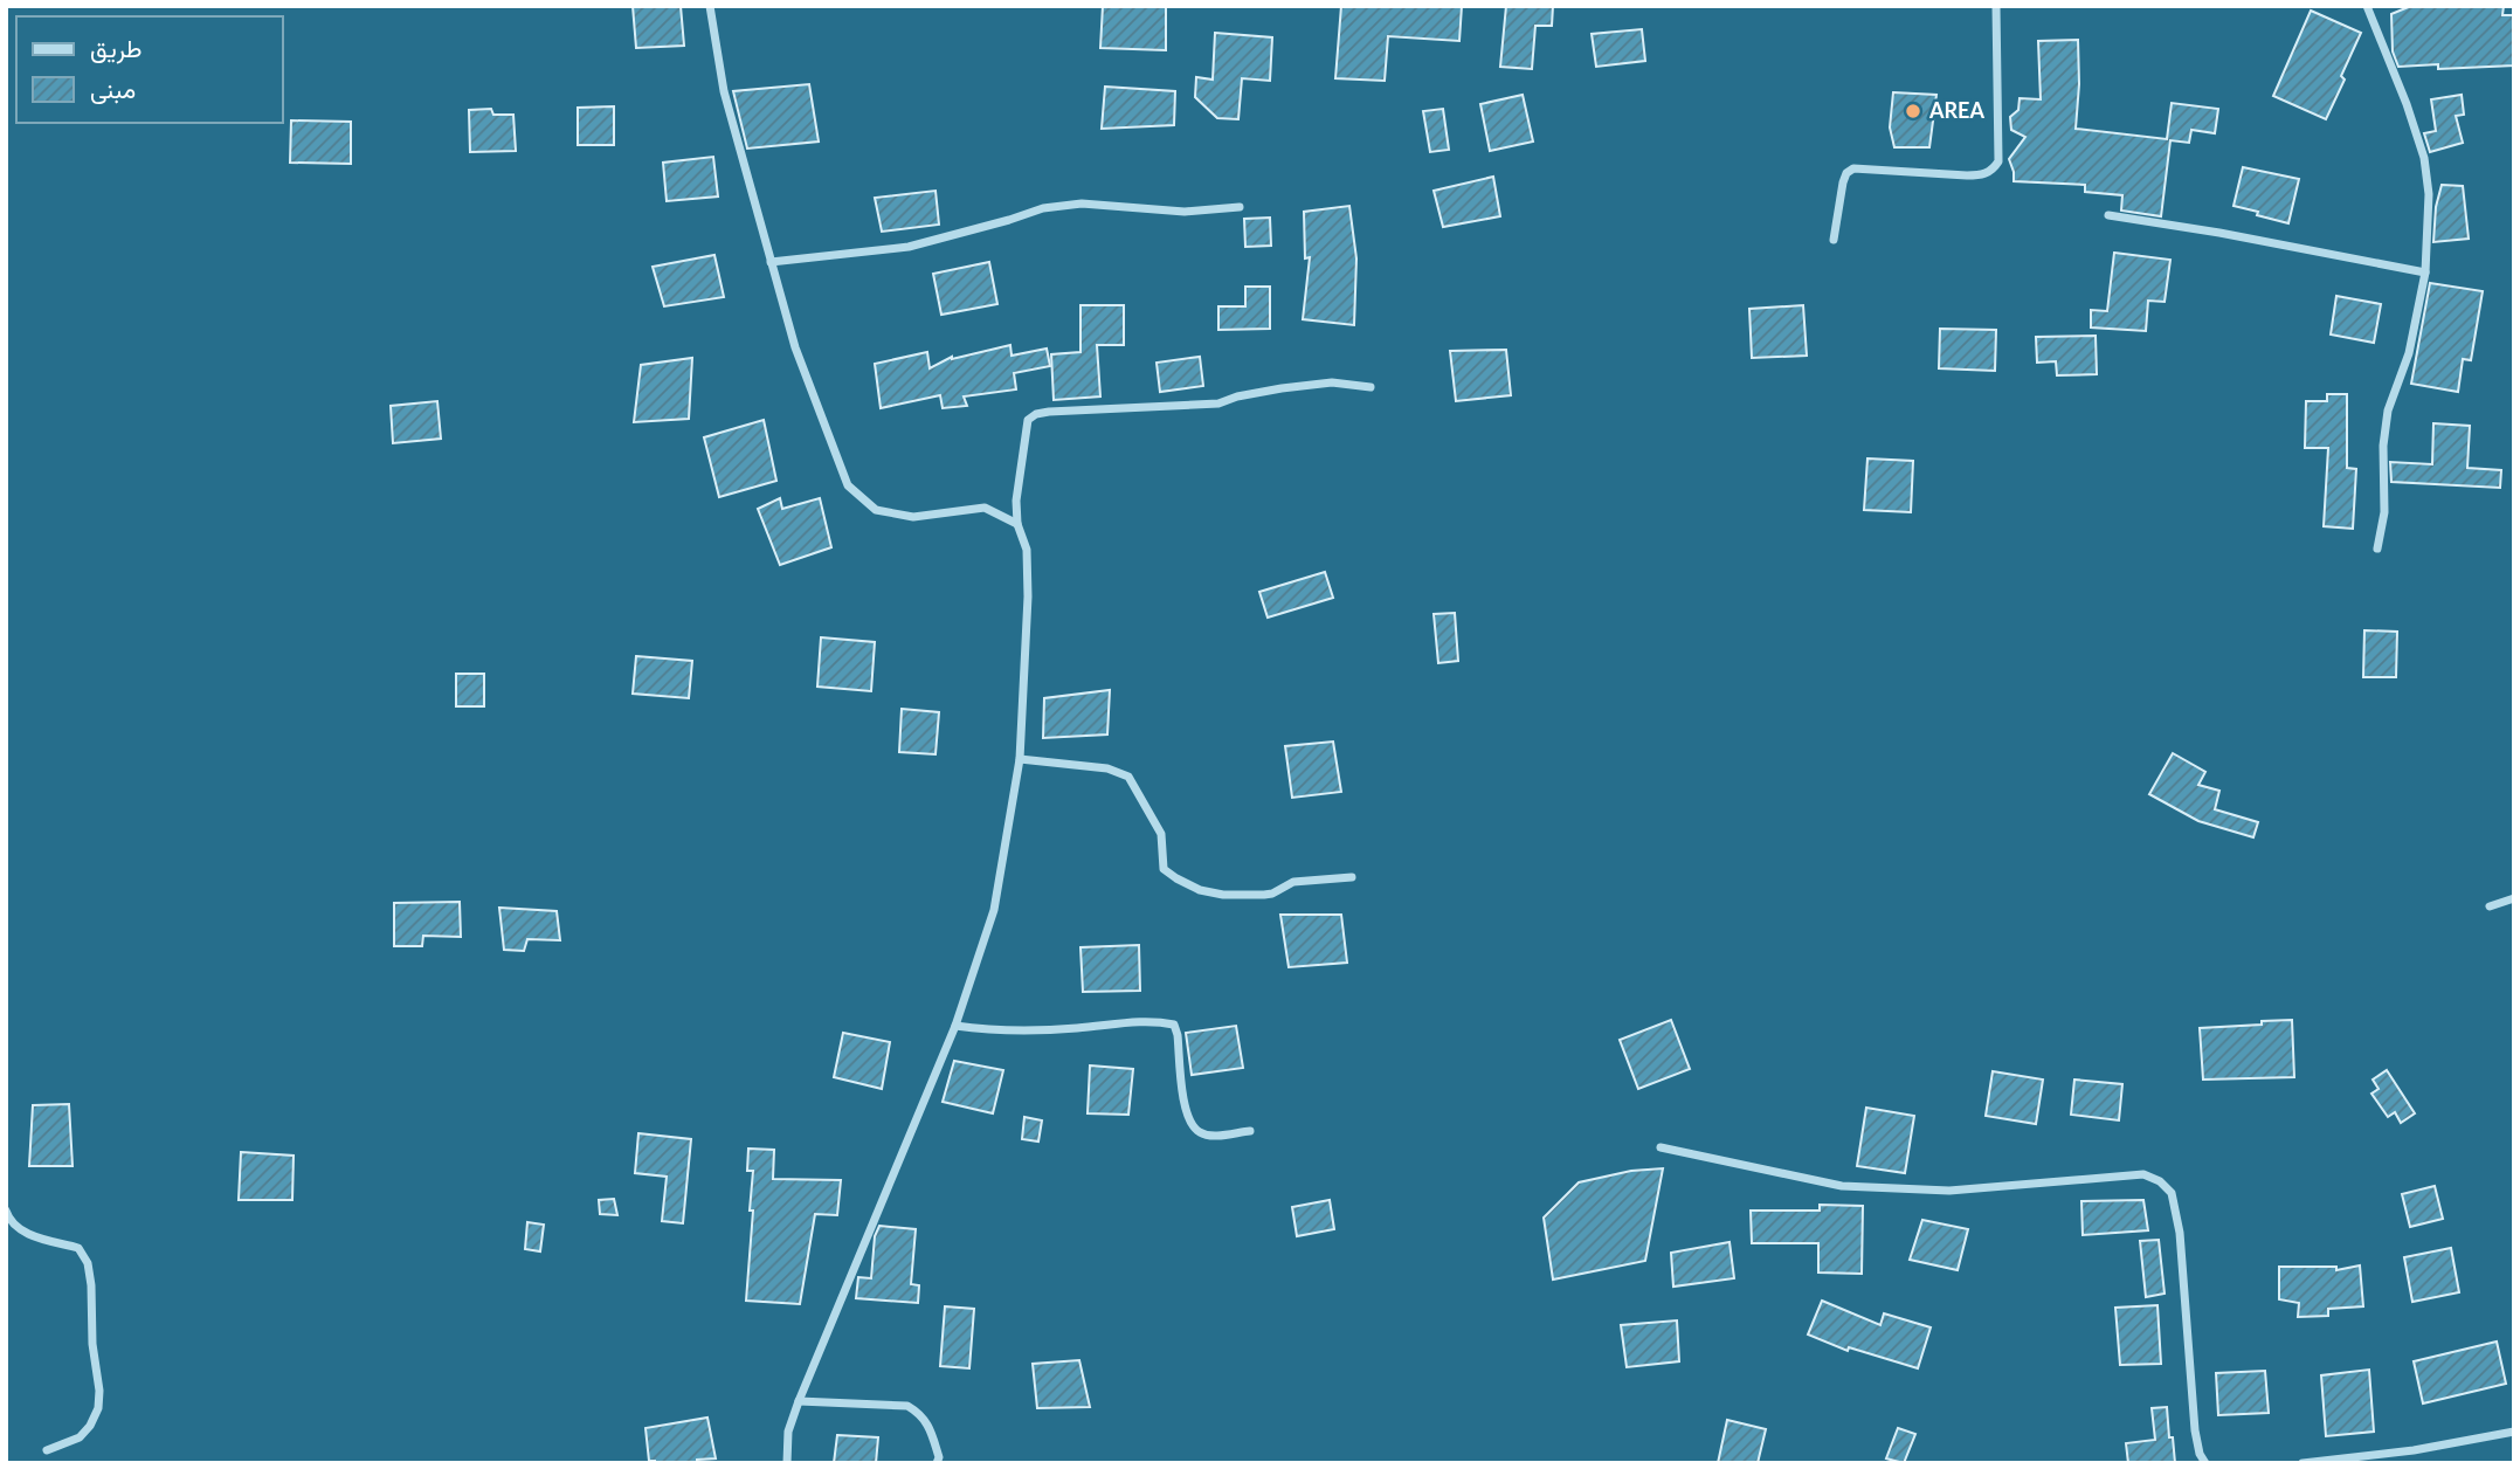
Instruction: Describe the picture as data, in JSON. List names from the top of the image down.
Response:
{
  "places": ["AREA"],
  "legend": ["طريق", "مبنى"]
}
